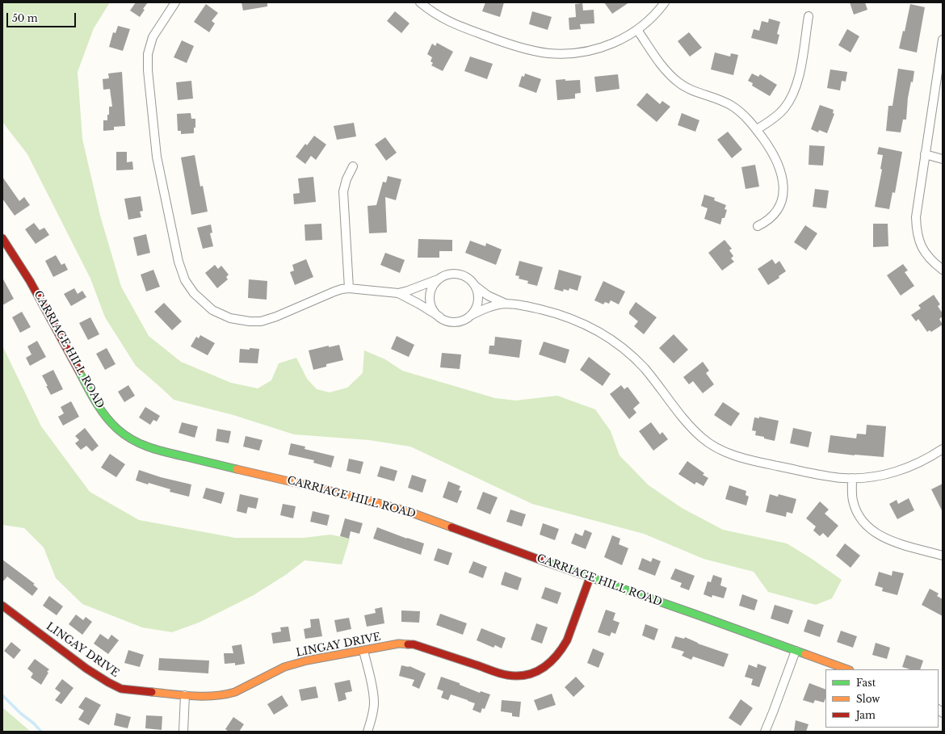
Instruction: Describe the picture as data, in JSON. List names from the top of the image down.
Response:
{
  "streets": {
    "street": ["CARRIAGE HILL ROAD", "LINGAY DRIVE"]
  },
  "crossings": [
    ["CARRIAGE HILL ROAD", "LINGAY DRIVE"]
  ],
  "legend": ["Fast", "Slow", "Jam"],
  "scale_bar": "50 m"
}
